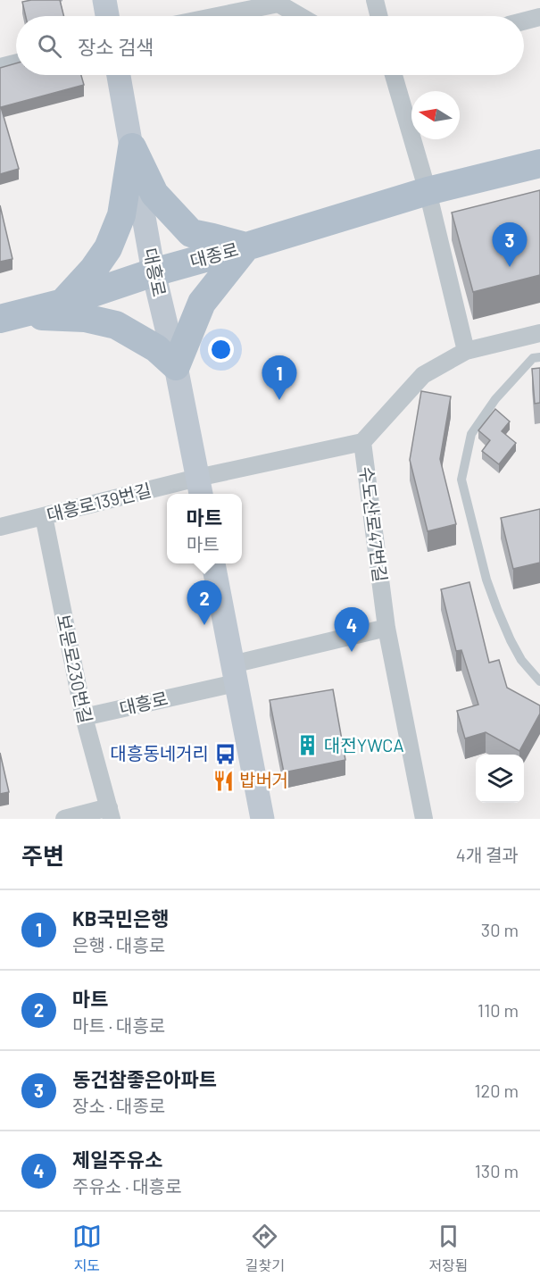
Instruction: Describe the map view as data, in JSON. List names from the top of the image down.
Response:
{
  "streets": {
    "main road": ["대종로", "대흥로"],
    "street": ["대흥로139번길", "수도산로47번길", "보문로230번길"]
  },
  "crossings": [
    ["대종로", "대흥로"],
    ["대흥로", "대흥로139번길"],
    ["대흥로", "수도산로47번길"],
    ["대흥로", "보문로230번길"],
    ["대흥로139번길", "보문로230번길"]
  ],
  "places": {
    "building": ["대전YWCA"],
    "bus stop": ["대흥동네거리"],
    "restaurant": ["밥버거"]
  },
  "north": "left",
  "page": {
    "search": "장소 검색",
    "pins": [
      "3",
      "1",
      "2",
      "4"
    ],
    "popup": ["마트", "마트"],
    "heading": ["주변", "4개 결과"],
    "list": [
      {
        "mark": "1",
        "name": "KB국민은행",
        "note": "은행 · 대흥로",
        "value": "30 m"
      },
      {
        "mark": "2",
        "name": "마트",
        "note": "마트 · 대흥로",
        "value": "110 m"
      },
      {
        "mark": "3",
        "name": "동건참좋은아파트",
        "note": "장소 · 대종로",
        "value": "120 m"
      },
      {
        "mark": "4",
        "name": "제일주유소",
        "note": "주유소 · 대흥로",
        "value": "130 m"
      }
    ],
    "nav": ["지도", "길찾기", "저장됨"]
  }
}
